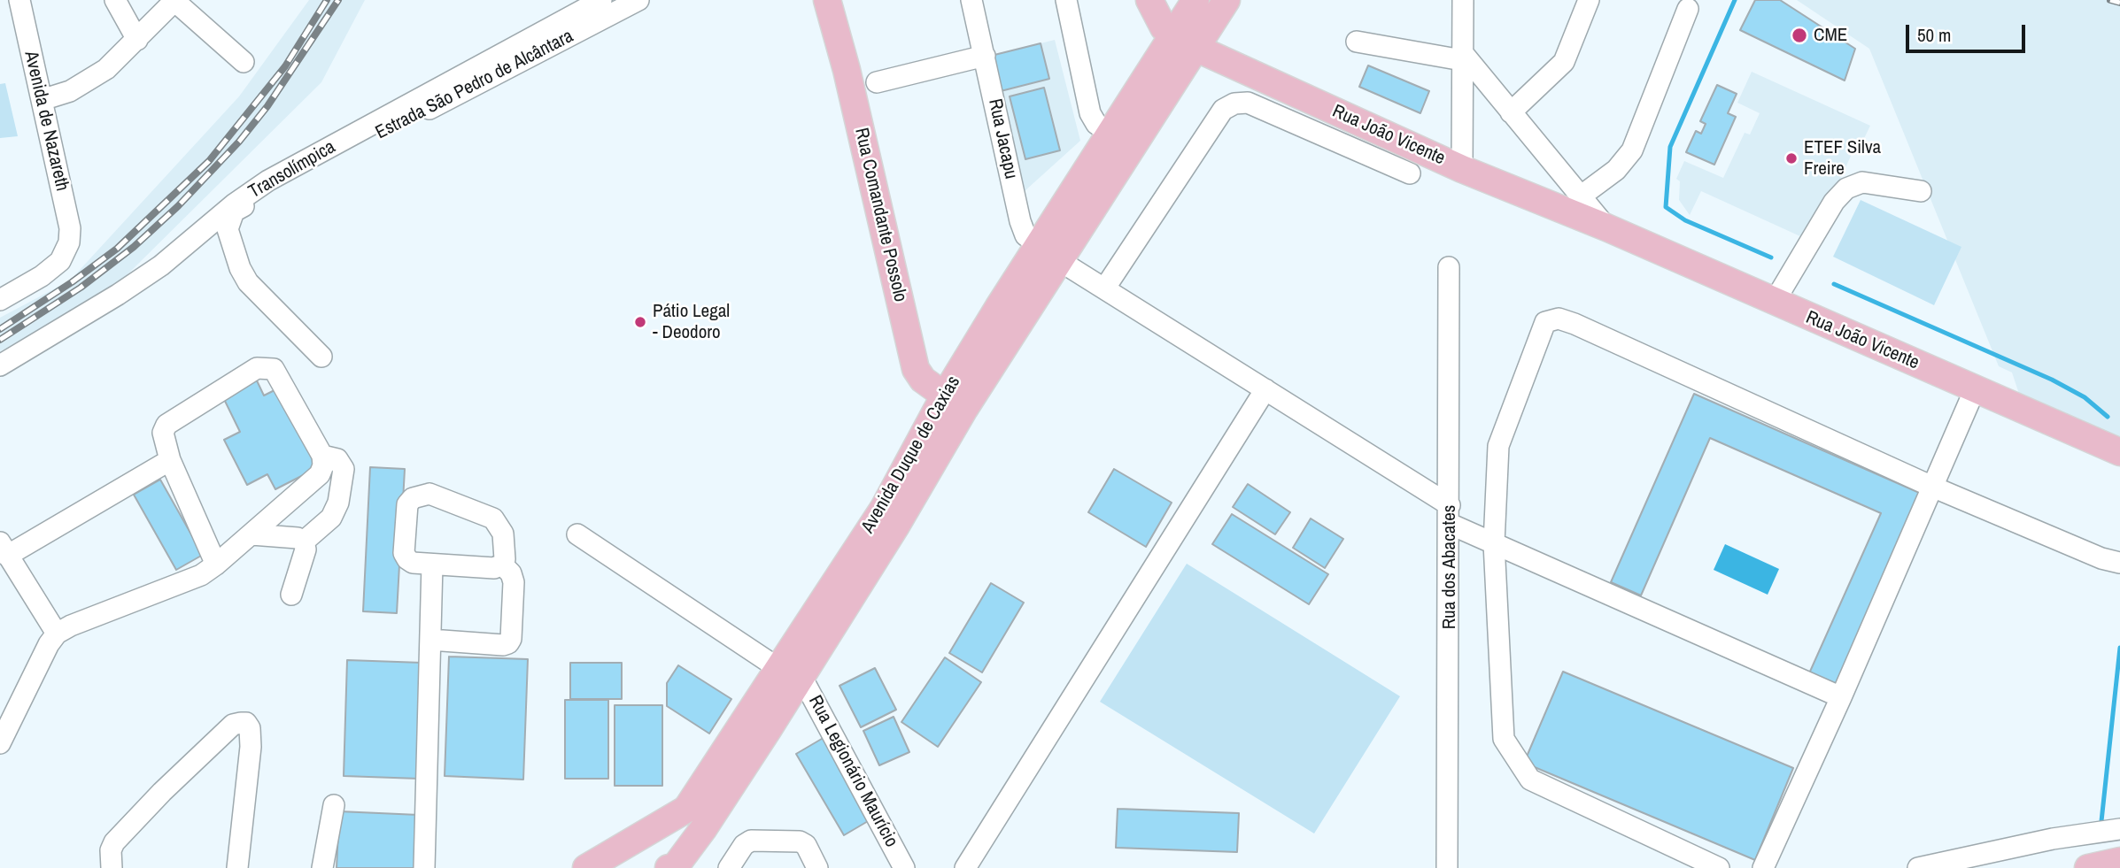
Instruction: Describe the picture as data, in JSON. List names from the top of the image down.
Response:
{
  "streets": {
    "main road": ["Rua João Vicente", "Rua Comandante Possolo", "Avenida Duque de Caxias"],
    "street": [
      "Estrada São Pedro de Alcântara",
      "Avenida de Nazareth",
      "Rua Jacapu",
      "Transolímpica",
      "Rua dos Abacates",
      "Rua Legionário Maurício"
    ]
  },
  "crossings": [
    ["Rua João Vicente", "Avenida Duque de Caxias"],
    ["Rua Jacapu", "Avenida Duque de Caxias"],
    ["Rua Comandante Possolo", "Avenida Duque de Caxias"],
    ["Avenida Duque de Caxias", "Rua Legionário Maurício"]
  ],
  "places": ["CME", "ETEF Silva Freire", "Pátio Legal - Deodoro"],
  "scale_bar": "50 m"
}
